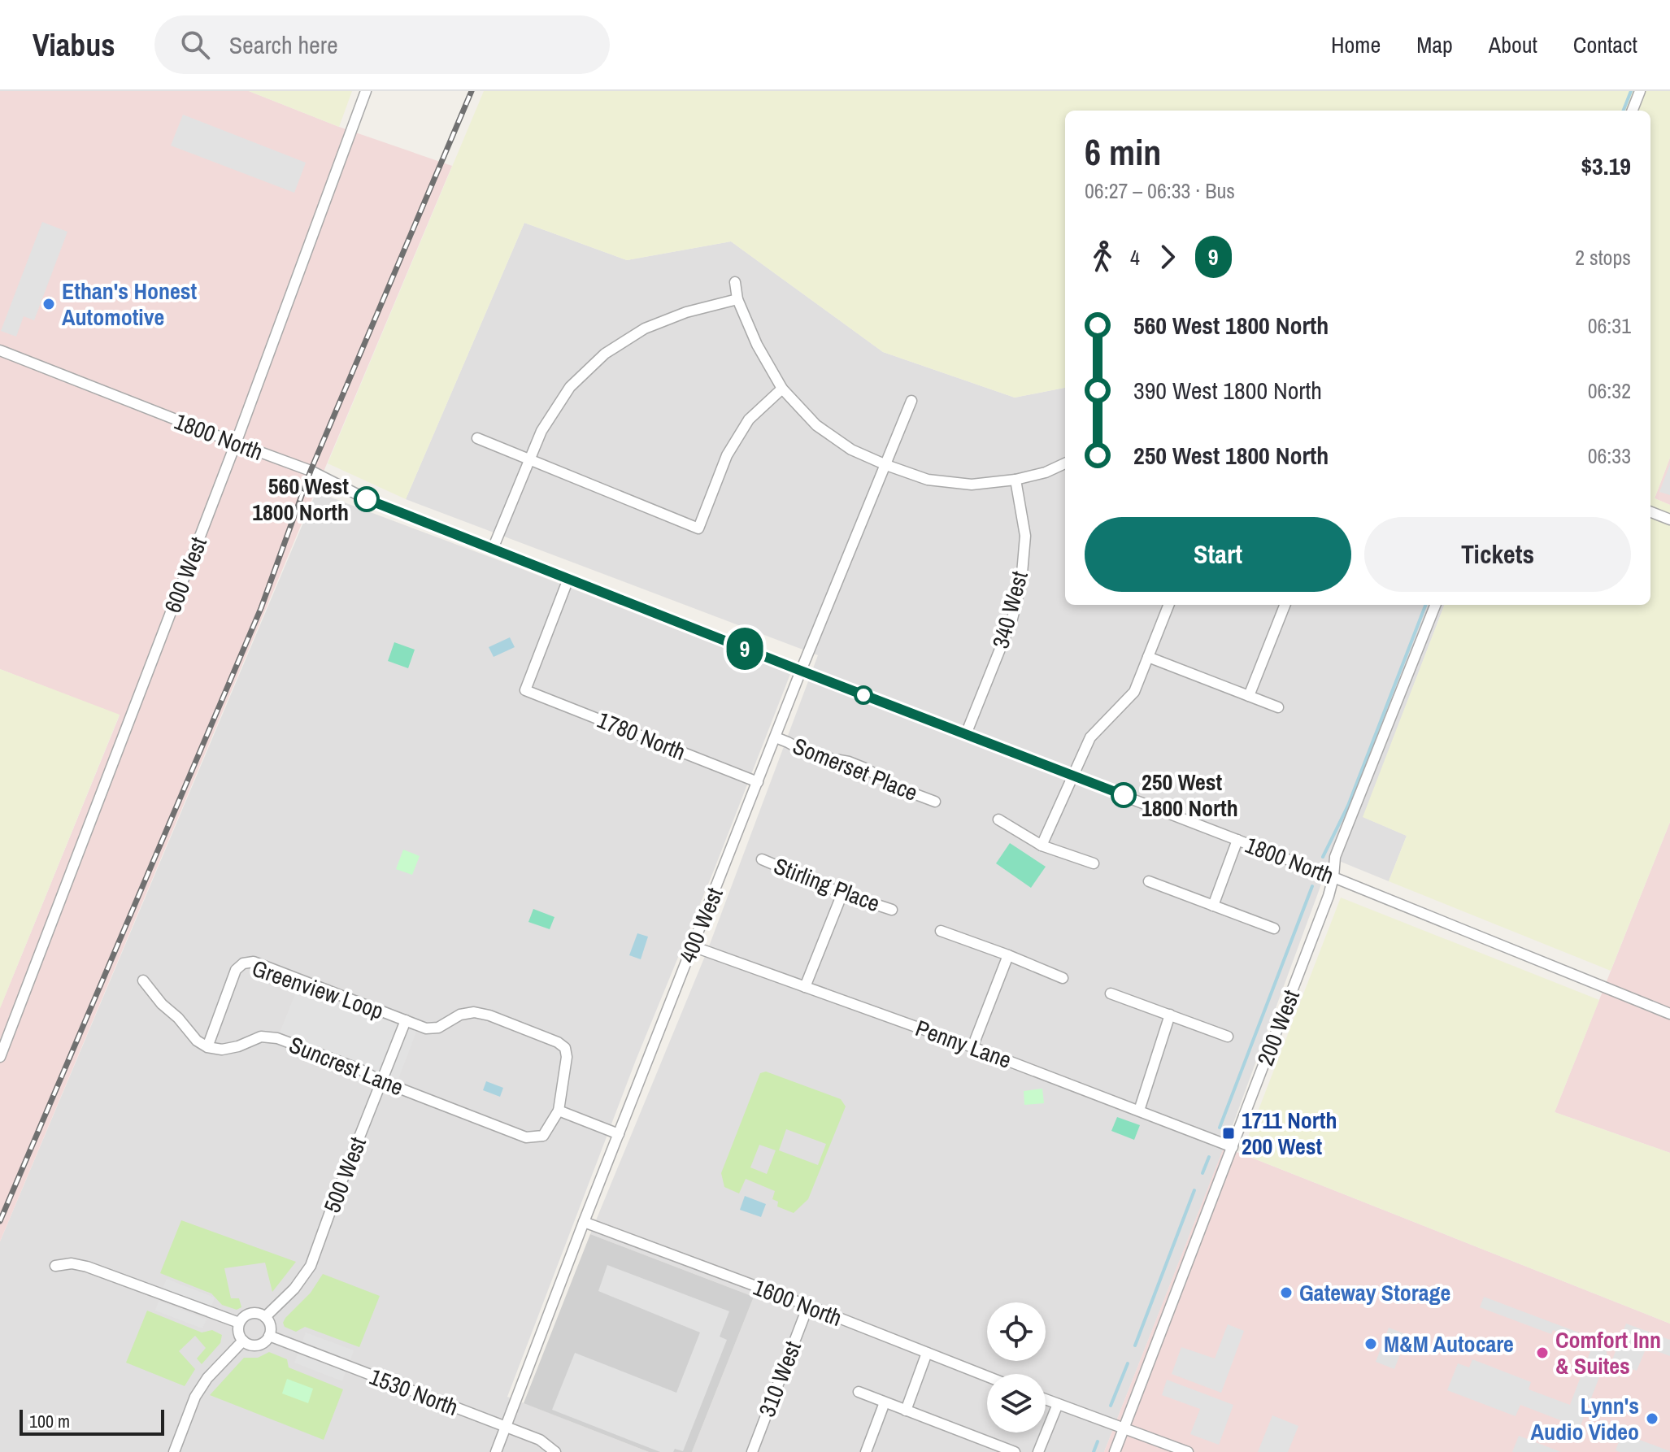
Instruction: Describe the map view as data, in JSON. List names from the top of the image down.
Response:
{
  "streets": {
    "street": [
      "1800 North",
      "600 West",
      "340 West",
      "1780 North",
      "Somerset Place",
      "Stirling Place",
      "400 West",
      "Greenview Loop",
      "200 West",
      "Penny Lane",
      "Suncrest Lane",
      "500 West",
      "1600 North",
      "310 West",
      "1530 North"
    ]
  },
  "crossings": [
    ["1800 North", "600 West"],
    ["1800 North", "340 West"],
    ["1800 North", "1780 North"],
    ["1800 North", "400 West"],
    ["1800 North", "200 West"],
    ["1780 North", "400 West"],
    ["Somerset Place", "400 West"],
    ["400 West", "Penny Lane"],
    ["400 West", "1600 North"],
    ["400 West", "1530 North"],
    ["Greenview Loop", "Suncrest Lane"],
    ["Greenview Loop", "500 West"],
    ["200 West", "Penny Lane"],
    ["Suncrest Lane", "500 West"],
    ["500 West", "1530 North"],
    ["1600 North", "310 West"]
  ],
  "places": {
    "other": [
      "Ethan's Honest Automotive",
      "560 West 1800 North",
      "250 West 1800 North",
      "Gateway Storage",
      "M&M Autocare",
      "Comfort Inn & Suites",
      "Lynn's Audio Video"
    ],
    "transit": ["1711 North 200 West"]
  },
  "lines": ["bus line 9"],
  "scale_bar": "100 m",
  "page": {
    "header": "Viabus",
    "search": "Search here",
    "nav": [
      "Home",
      "Map",
      "About",
      "Contact"
    ],
    "on_map": "9",
    "heading": ["6 min", "06:27 – 06:33 · Bus", "$3.19"],
    "legs": ["4", "9", "2 stops"],
    "list": [
      {
        "name": "560 West 1800 North",
        "value": "06:31"
      },
      {
        "name": "390 West 1800 North",
        "value": "06:32"
      },
      {
        "name": "250 West 1800 North",
        "value": "06:33"
      }
    ],
    "buttons": ["Start", "Tickets"],
    "scale": "100 m"
  }
}
